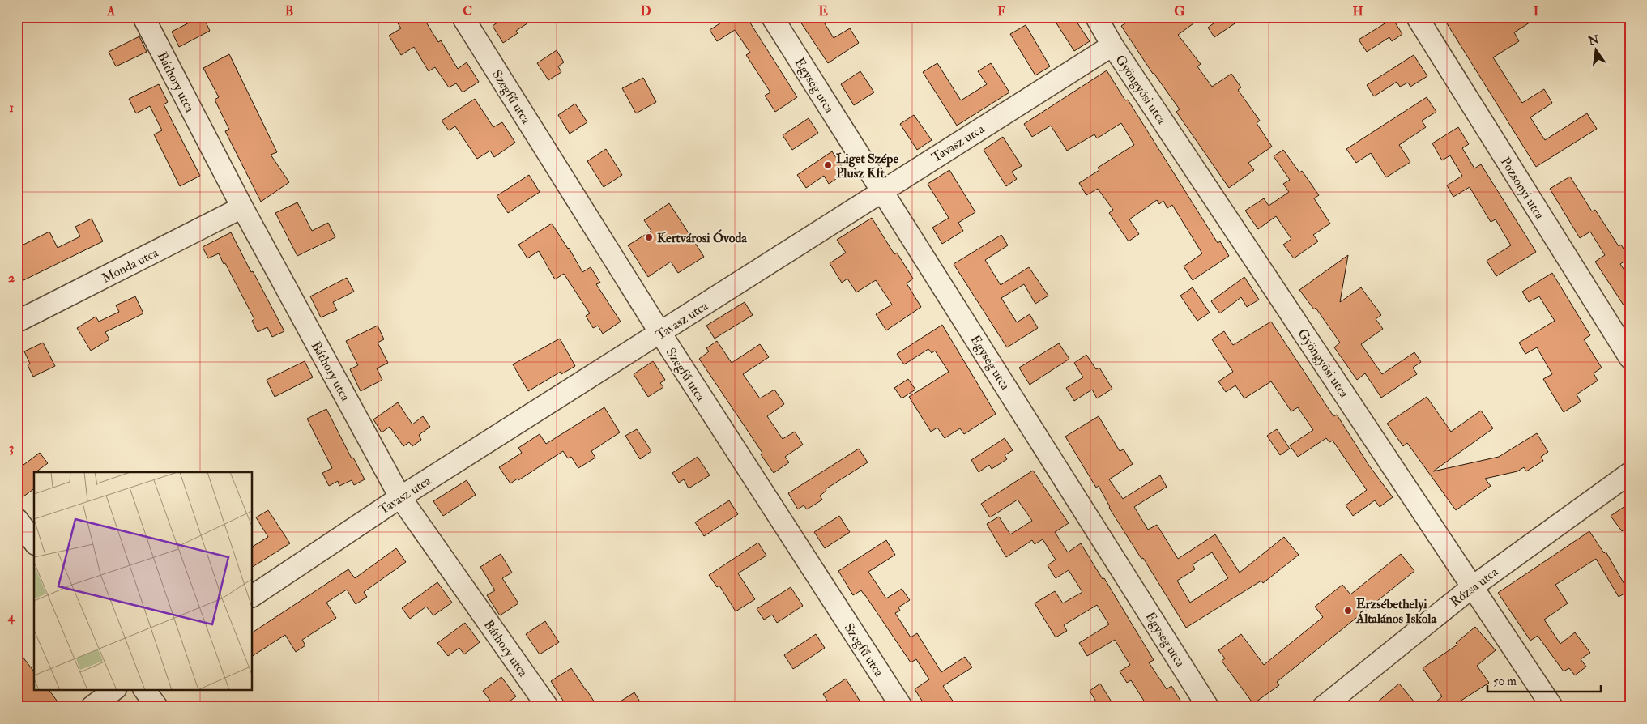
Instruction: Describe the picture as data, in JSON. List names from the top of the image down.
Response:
{
  "streets": {
    "street": [
      "Báthory utca",
      "Egység utca",
      "Gyöngyösi utca",
      "Szegfű utca",
      "Tavasz utca",
      "Pozsonyi utca",
      "Monda utca",
      "Rózsa utca"
    ]
  },
  "crossings": [
    ["Báthory utca", "Tavasz utca"],
    ["Báthory utca", "Monda utca"],
    ["Egység utca", "Tavasz utca"],
    ["Gyöngyösi utca", "Tavasz utca"],
    ["Gyöngyösi utca", "Rózsa utca"],
    ["Szegfű utca", "Tavasz utca"]
  ],
  "places": ["Liget Szépe Plusz Kft.", "Kertvárosi Óvoda", "Erzsébethelyi Általános Iskola"],
  "scale_bar": "50 m",
  "north": "top",
  "grid": {
    "columns": [
      "A",
      "B",
      "C",
      "D",
      "E",
      "F",
      "G",
      "H",
      "I"
    ],
    "rows": [
      "1",
      "2",
      "3",
      "4"
    ]
  }
}
